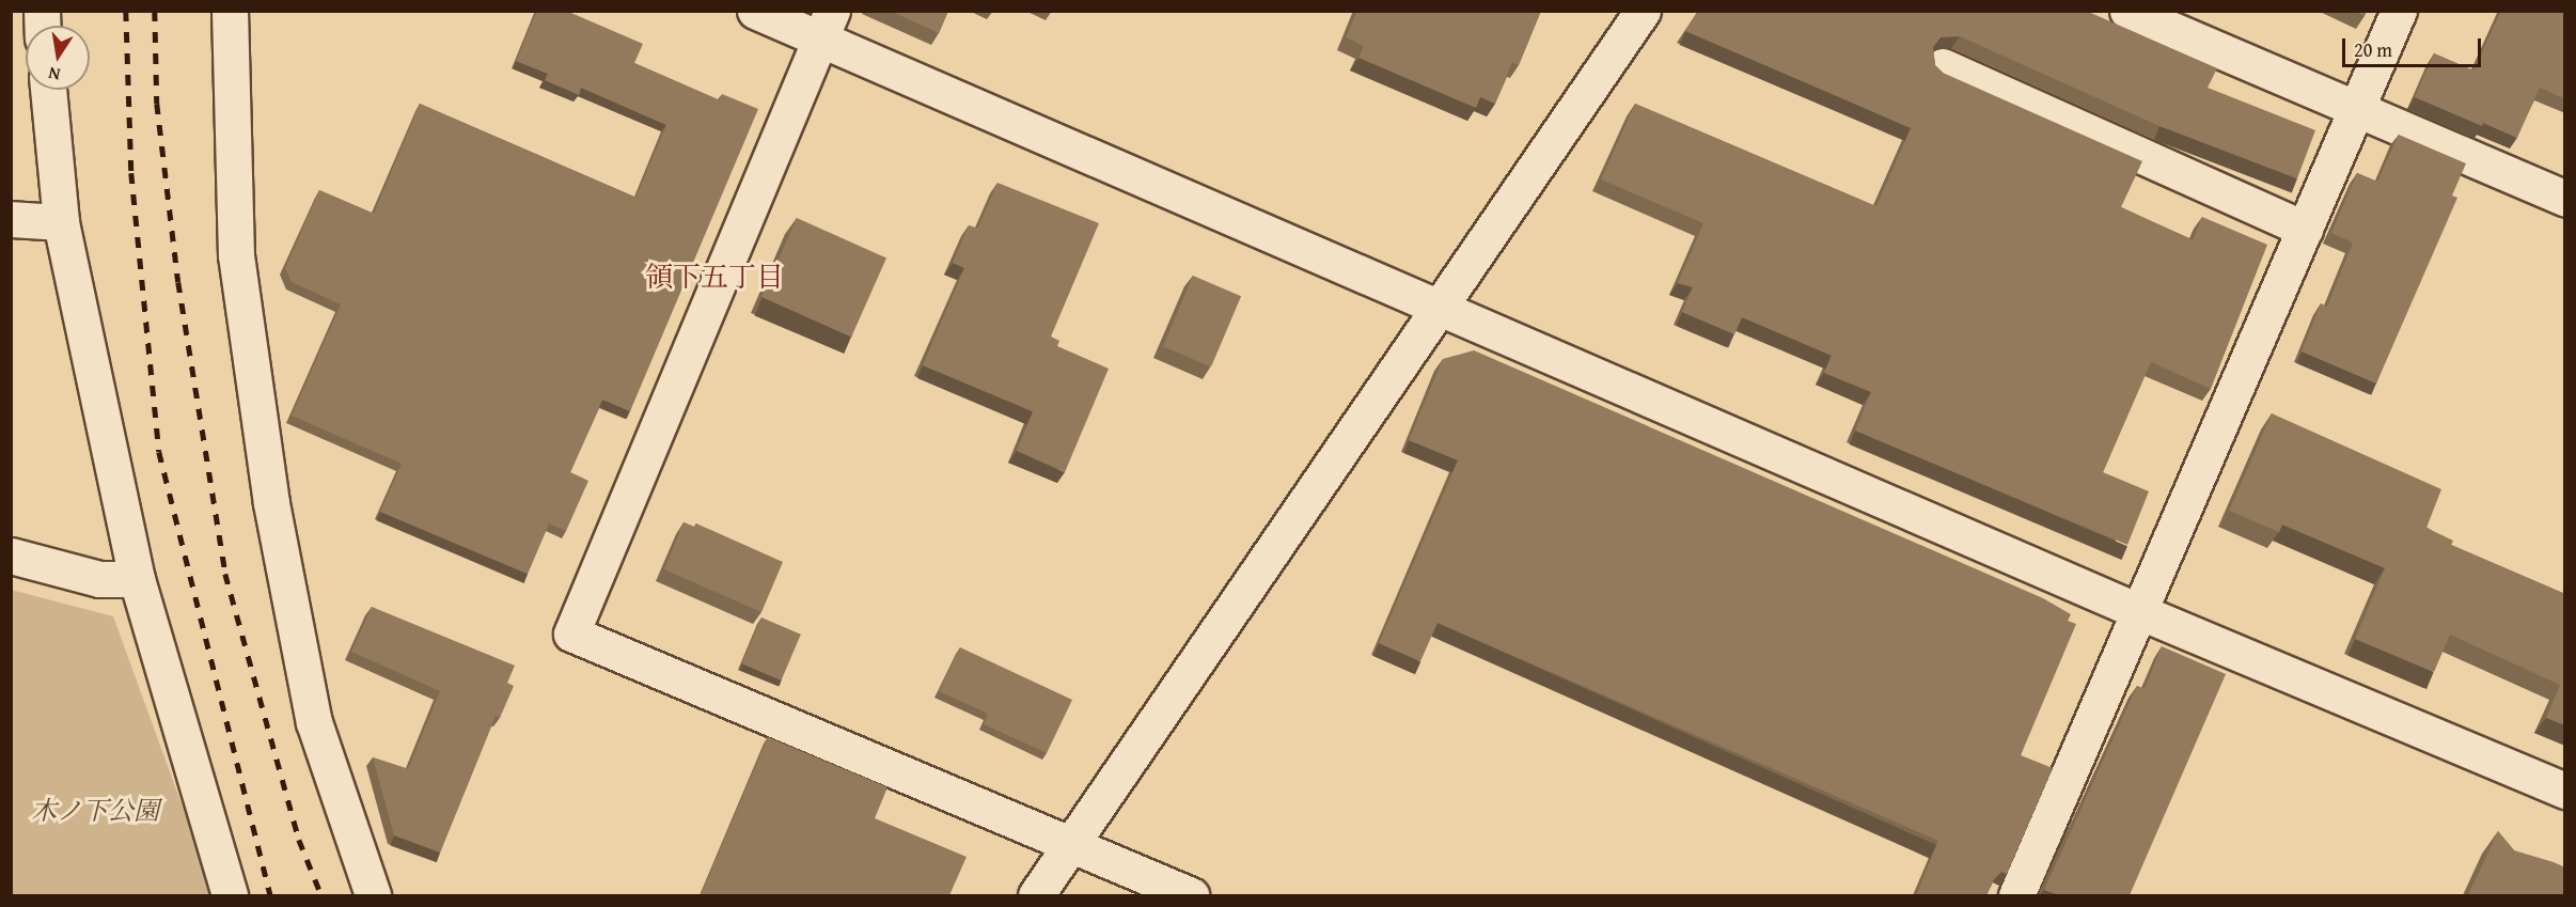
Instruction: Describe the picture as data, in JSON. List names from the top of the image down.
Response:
{
  "districts": ["領下五丁目"],
  "parks": ["木ノ下公園"],
  "scale_bar": "20 m",
  "north": "bottom"
}
